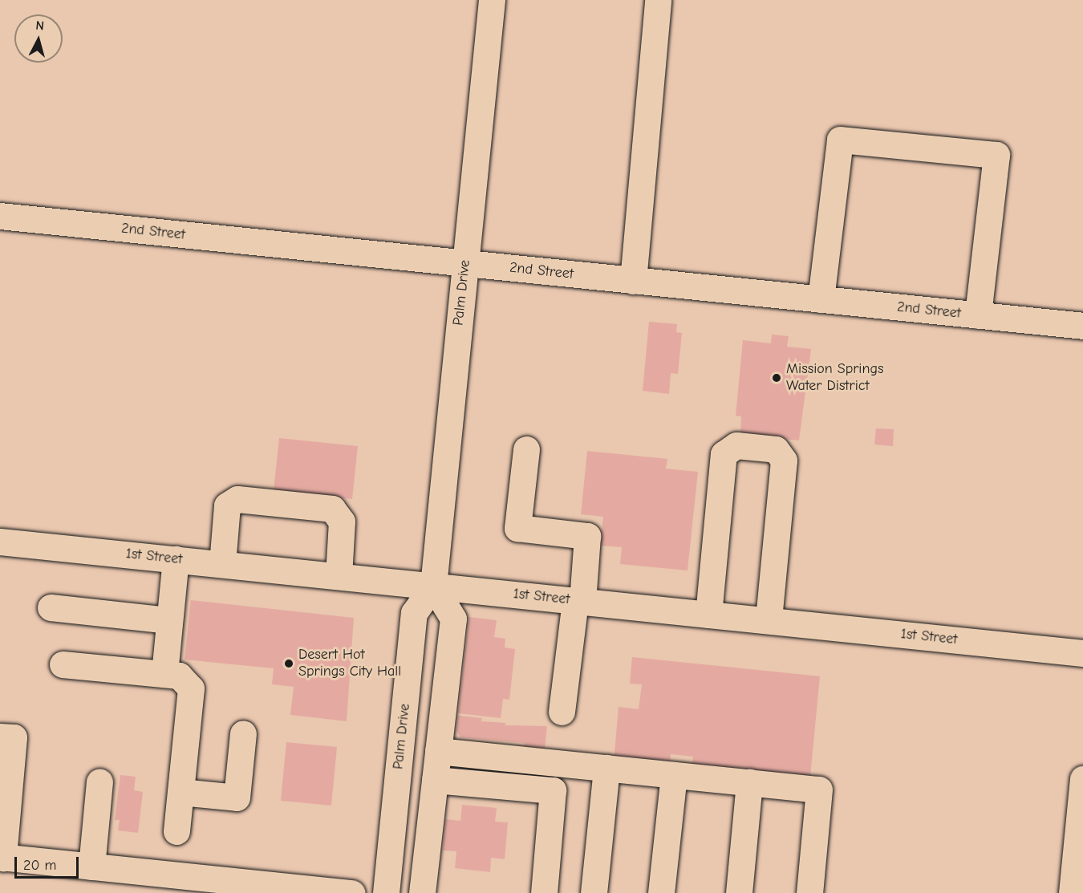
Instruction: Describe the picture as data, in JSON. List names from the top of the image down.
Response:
{
  "streets": {
    "street": ["2nd Street", "Palm Drive", "1st Street"]
  },
  "crossings": [
    ["2nd Street", "Palm Drive"],
    ["Palm Drive", "1st Street"]
  ],
  "places": ["Mission Springs Water District", "Desert Hot Springs City Hall"],
  "scale_bar": "20 m",
  "north": "top"
}
